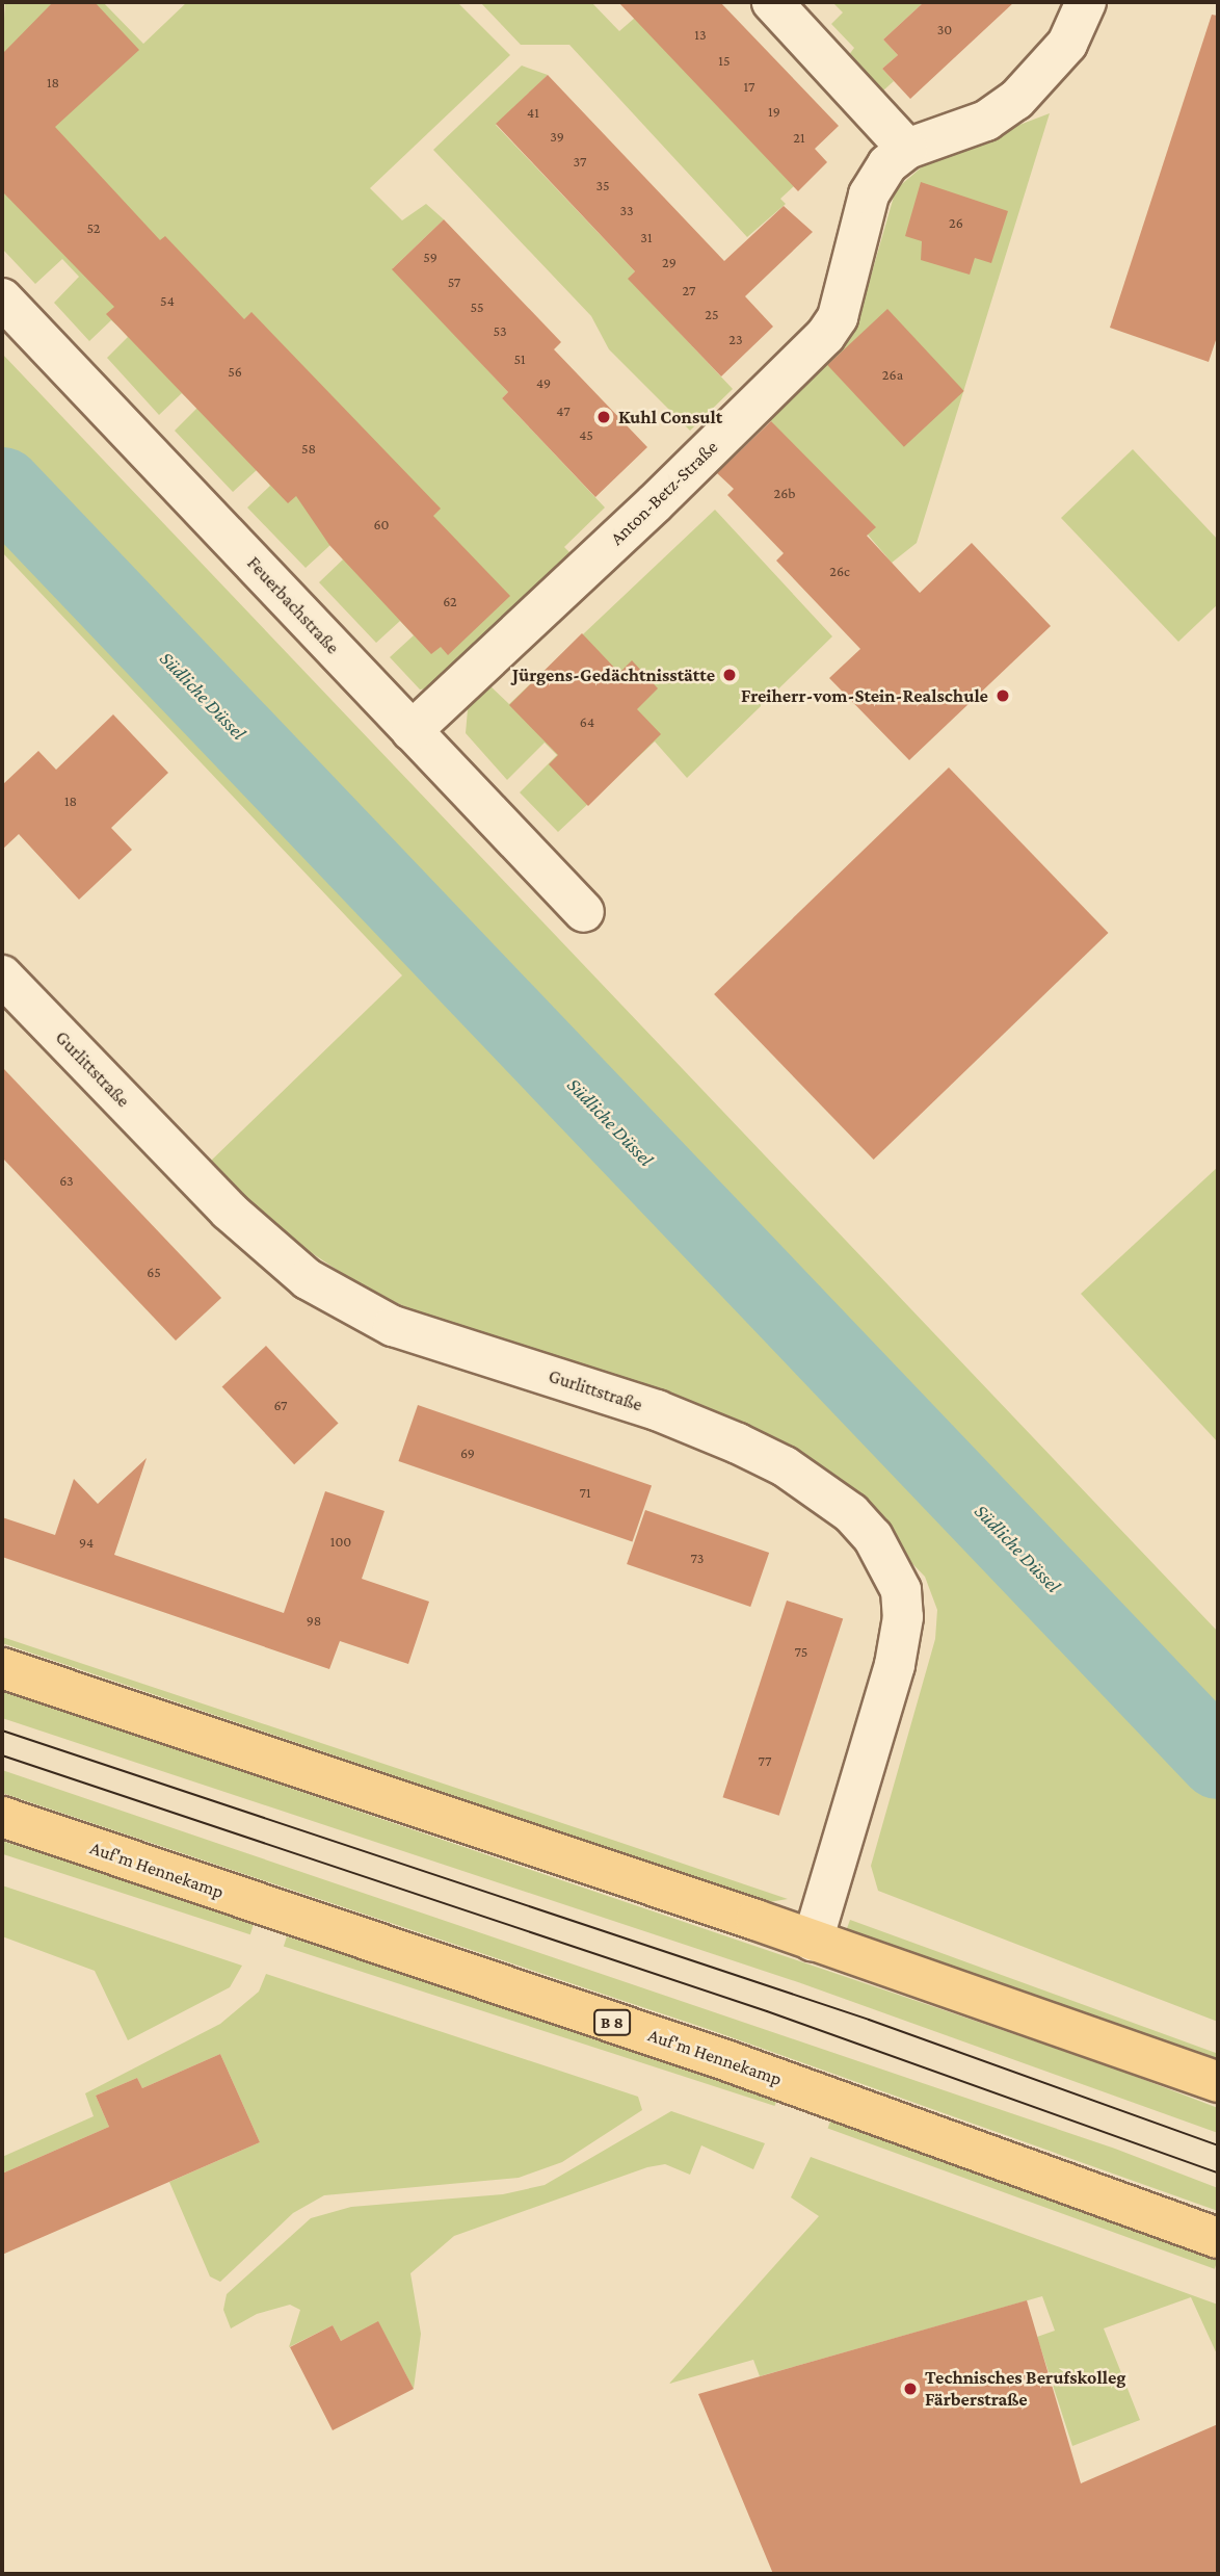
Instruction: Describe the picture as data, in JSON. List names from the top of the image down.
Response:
{
  "streets": {
    "main road": ["Auf'm Hennekamp", "B 8"],
    "street": ["Anton-Betz-Straße", "Feuerbachstraße", "Gurlittstraße"]
  },
  "crossings": [
    ["Anton-Betz-Straße", "Feuerbachstraße"]
  ],
  "water": ["Südliche Düssel"],
  "places": [
    "Kuhl Consult",
    "Jürgens-Gedächtnisstätte",
    "Freiherr-vom-Stein-Realschule",
    "Technisches Berufskolleg Färberstraße"
  ],
  "house_numbers": [
    "30",
    "13",
    "15",
    "18",
    "17",
    "19",
    "41",
    "39",
    "21",
    "37",
    "35",
    "33",
    "26",
    "52",
    "31",
    "59",
    "29",
    "57",
    "27",
    "54",
    "55",
    "25",
    "53",
    "23",
    "51",
    "56",
    "26a",
    "49",
    "47",
    "45",
    "58",
    "26b",
    "60",
    "26c",
    "62",
    "64",
    "18",
    "63",
    "65",
    "67",
    "69",
    "71",
    "100",
    "94",
    "73",
    "98",
    "75",
    "77"
  ]
}
